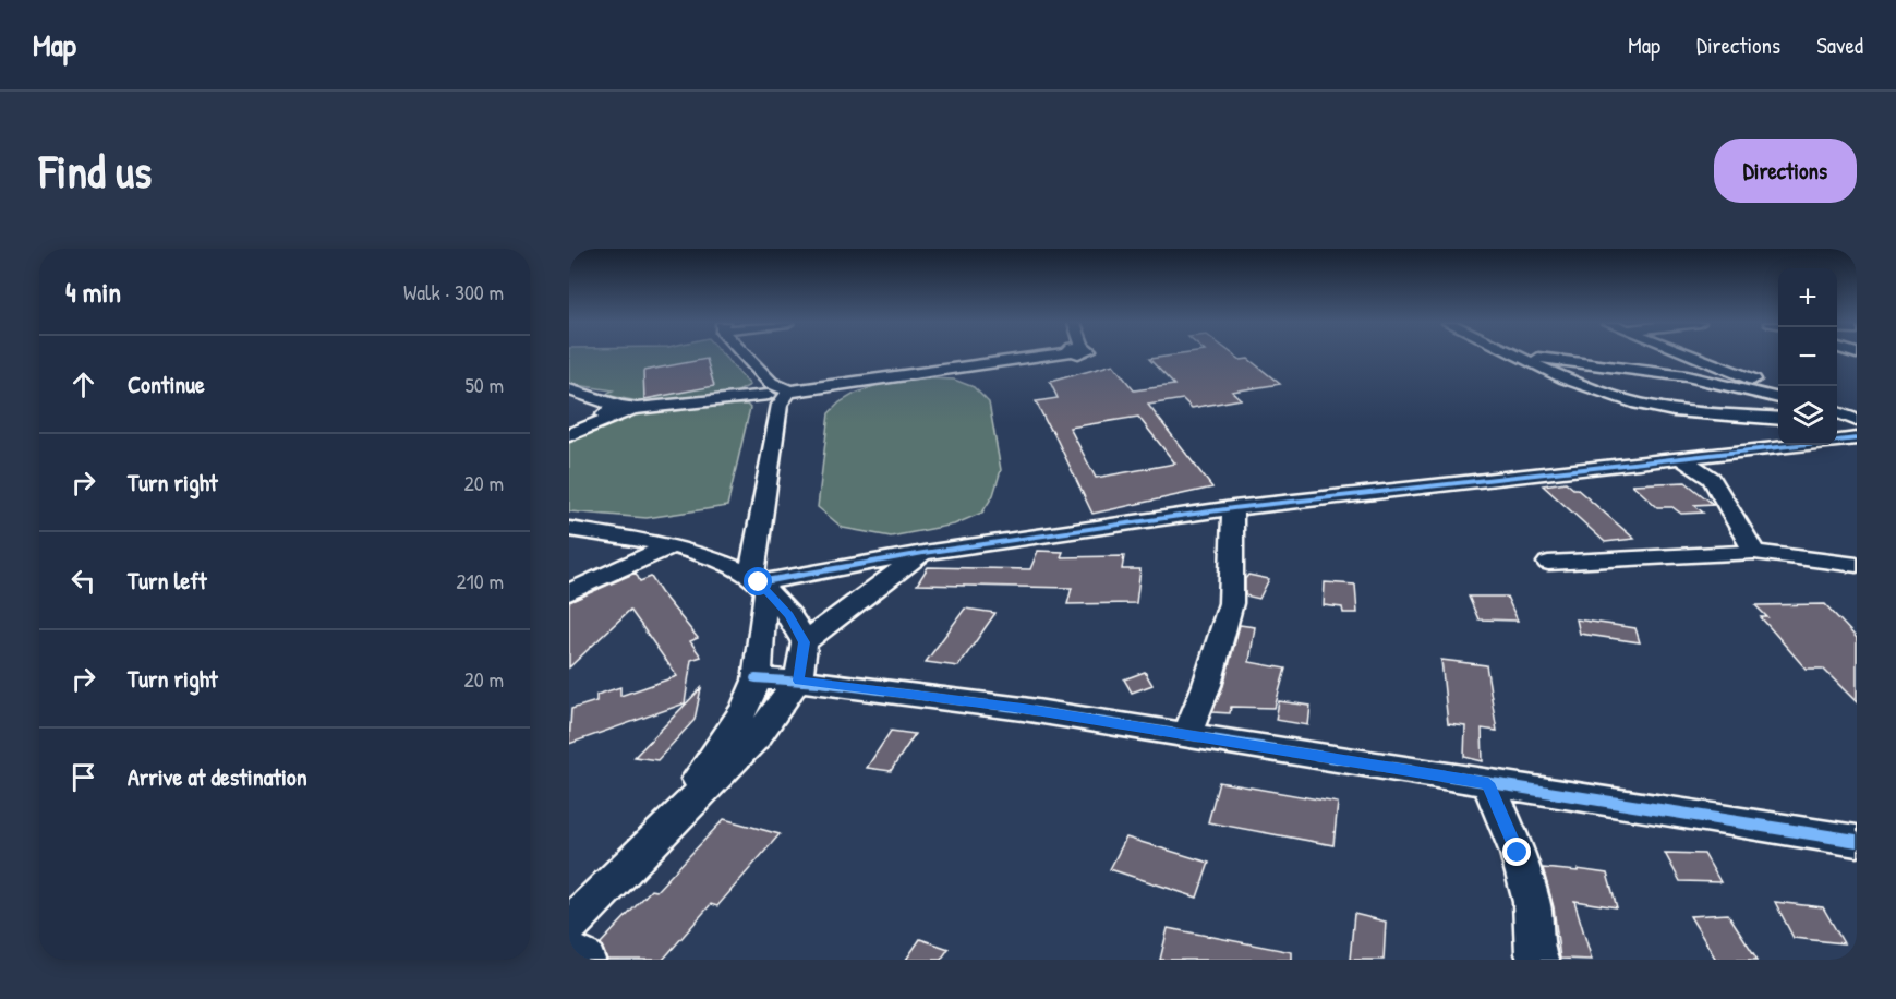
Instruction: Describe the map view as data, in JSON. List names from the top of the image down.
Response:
{
  "page": {
    "header": "Map",
    "nav": ["Map", "Directions", "Saved"],
    "buttons": "Directions",
    "title": "Find us",
    "heading": ["4 min", "Walk · 300 m"],
    "map_buttons": ["+", "−"],
    "list": [
      ["Continue", "50 m"],
      ["Turn right", "20 m"],
      ["Turn left", "210 m"],
      ["Turn right", "20 m"],
      "Arrive at destination"
    ]
  }
}
